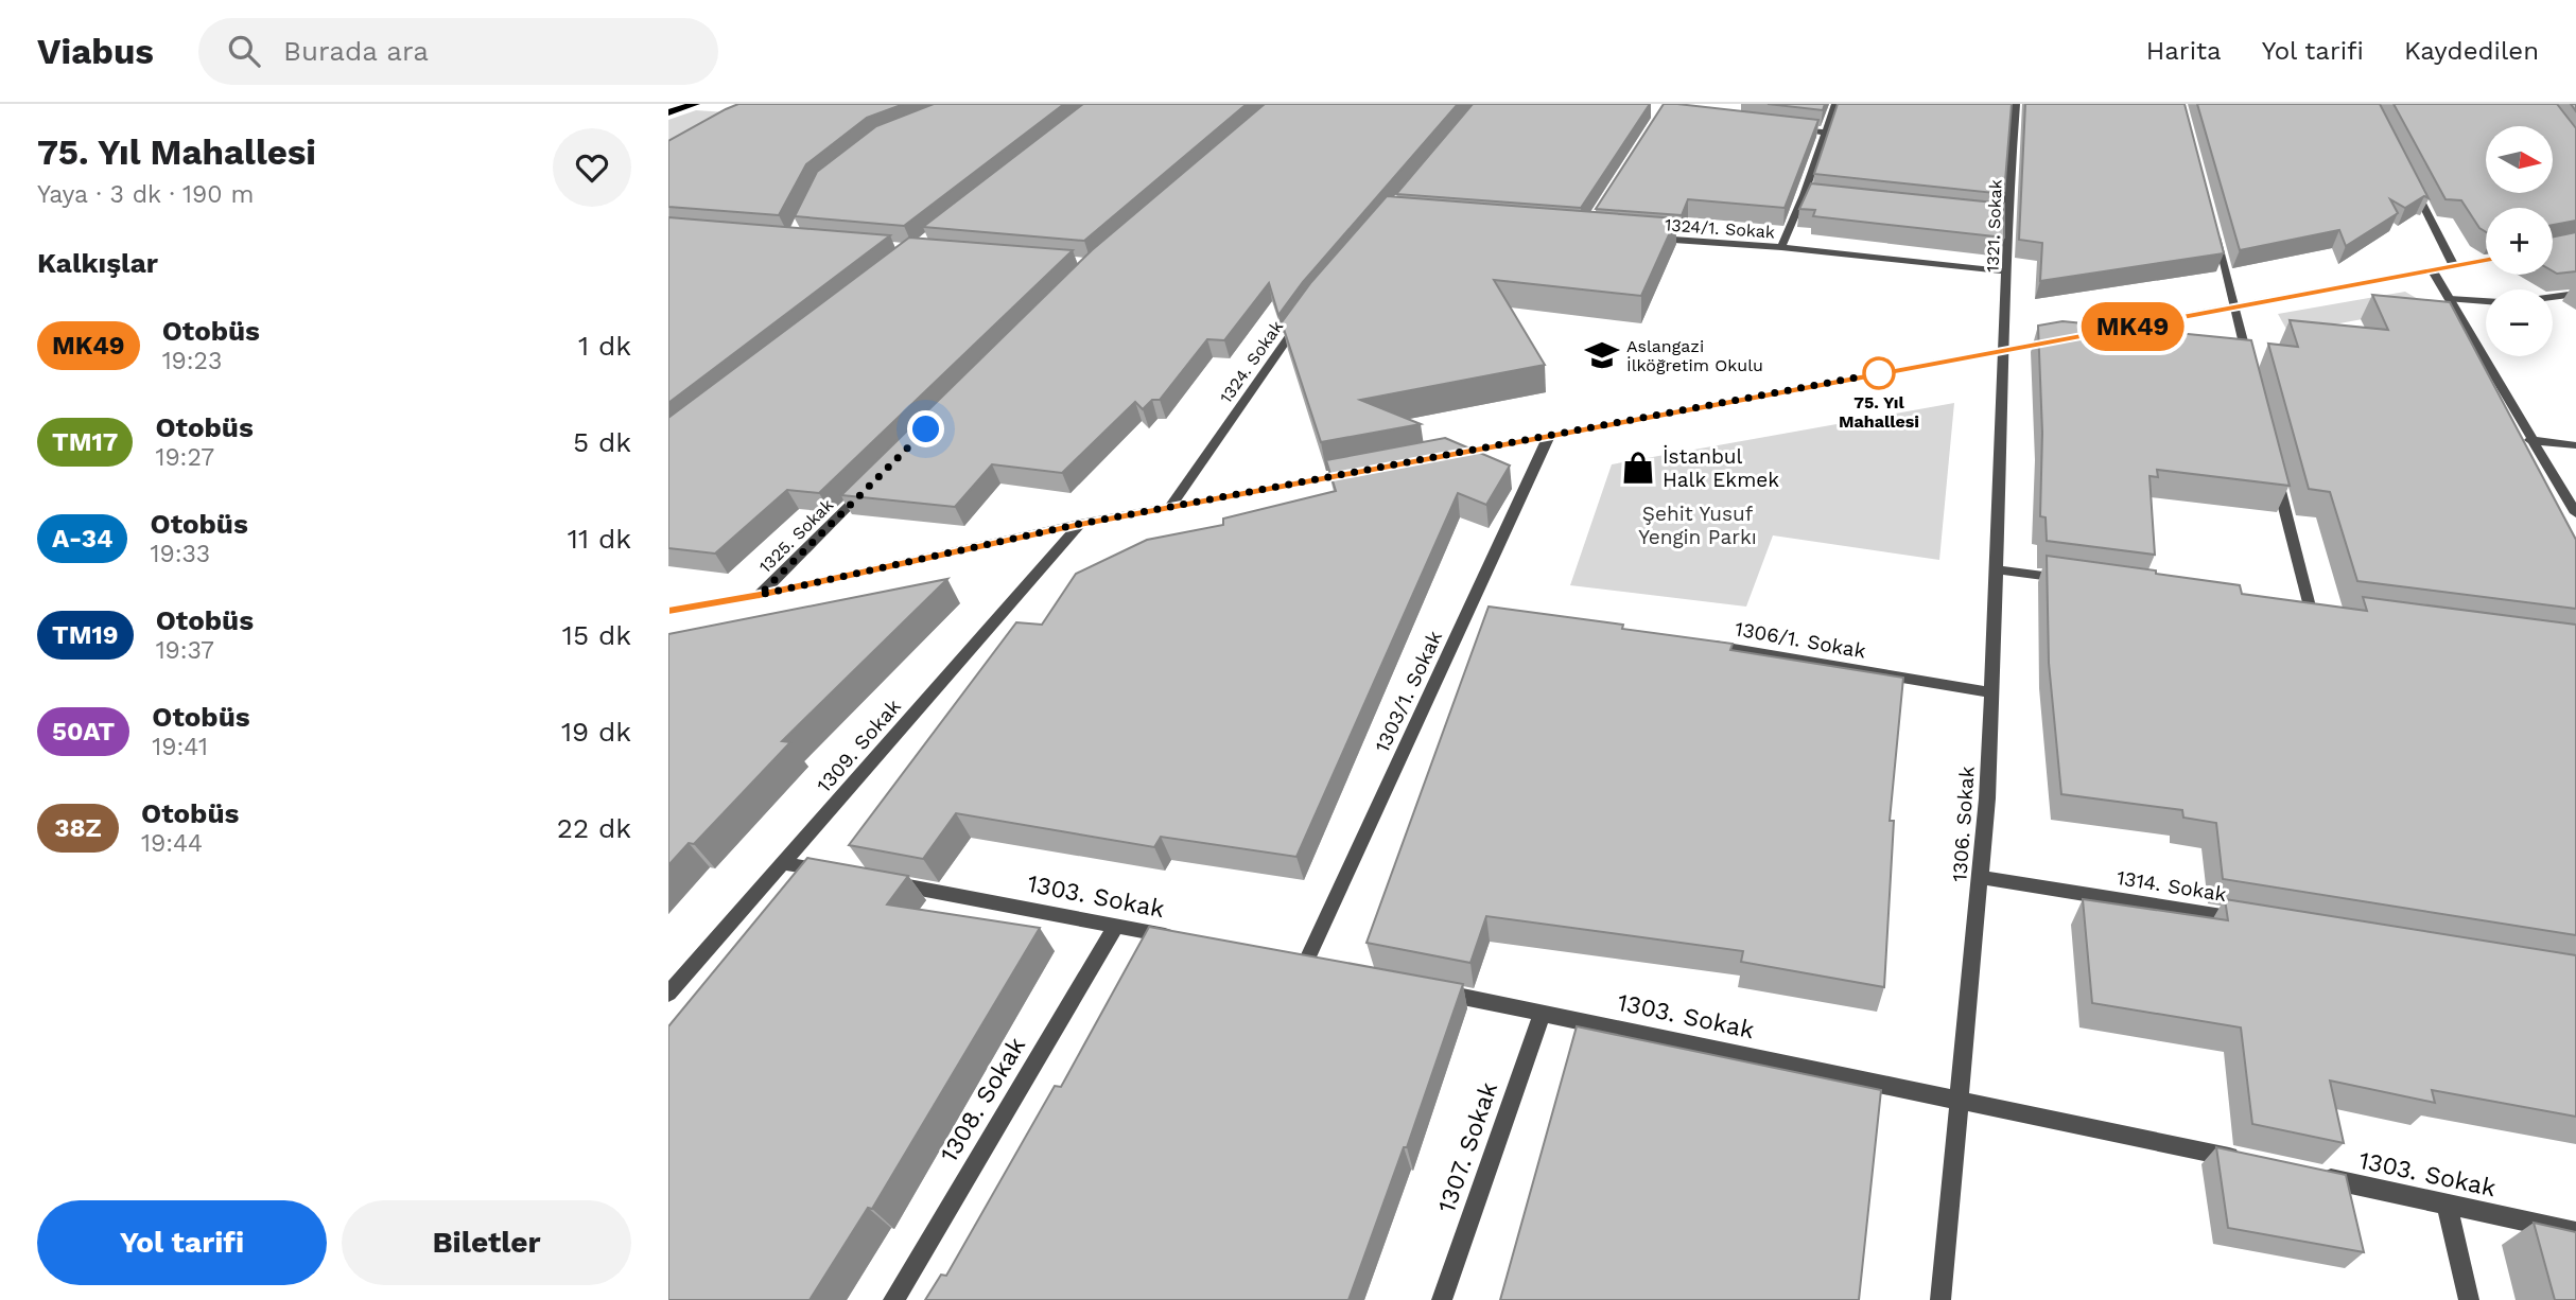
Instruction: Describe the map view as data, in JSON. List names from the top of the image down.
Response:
{
  "streets": {
    "street": [
      "1321. Sokak",
      "1324/1. Sokak",
      "1324. Sokak",
      "1325. Sokak",
      "1306/1. Sokak",
      "1303/1. Sokak",
      "1309. Sokak",
      "1306. Sokak",
      "1314. Sokak",
      "1303. Sokak",
      "1308. Sokak",
      "1307. Sokak"
    ]
  },
  "crossings": [
    ["1321. Sokak", "1324/1. Sokak"],
    ["1321. Sokak", "1306. Sokak"],
    ["1306/1. Sokak", "1306. Sokak"],
    ["1306. Sokak", "1314. Sokak"],
    ["1306. Sokak", "1303. Sokak"],
    ["1303. Sokak", "1308. Sokak"],
    ["1303. Sokak", "1307. Sokak"]
  ],
  "parks": ["Şehit Yusuf Yengin Parkı"],
  "places": {
    "school or university": ["Aslangazi İlköğretim Okulu"],
    "other": ["75. Yıl Mahallesi"],
    "shop": ["İstanbul Halk Ekmek"]
  },
  "lines": ["bus line MK49"],
  "north": "right",
  "page": {
    "header": "Viabus",
    "search": "Burada ara",
    "nav": ["Harita", "Yol tarifi", "Kaydedilen"],
    "heading": [
      ["75. Yıl Mahallesi", "Yaya · 3 dk · 190 m"],
      "Kalkışlar"
    ],
    "on_map": "MK49",
    "map_buttons": ["+", "−"],
    "list": [
      {
        "mark": "MK49",
        "name": "Otobüs",
        "note": "19:23",
        "value": "1 dk"
      },
      {
        "mark": "TM17",
        "name": "Otobüs",
        "note": "19:27",
        "value": "5 dk"
      },
      {
        "mark": "A-34",
        "name": "Otobüs",
        "note": "19:33",
        "value": "11 dk"
      },
      {
        "mark": "TM19",
        "name": "Otobüs",
        "note": "19:37",
        "value": "15 dk"
      },
      {
        "mark": "50AT",
        "name": "Otobüs",
        "note": "19:41",
        "value": "19 dk"
      },
      {
        "mark": "38Z",
        "name": "Otobüs",
        "note": "19:44",
        "value": "22 dk"
      }
    ],
    "buttons": ["Yol tarifi", "Biletler"]
  }
}
